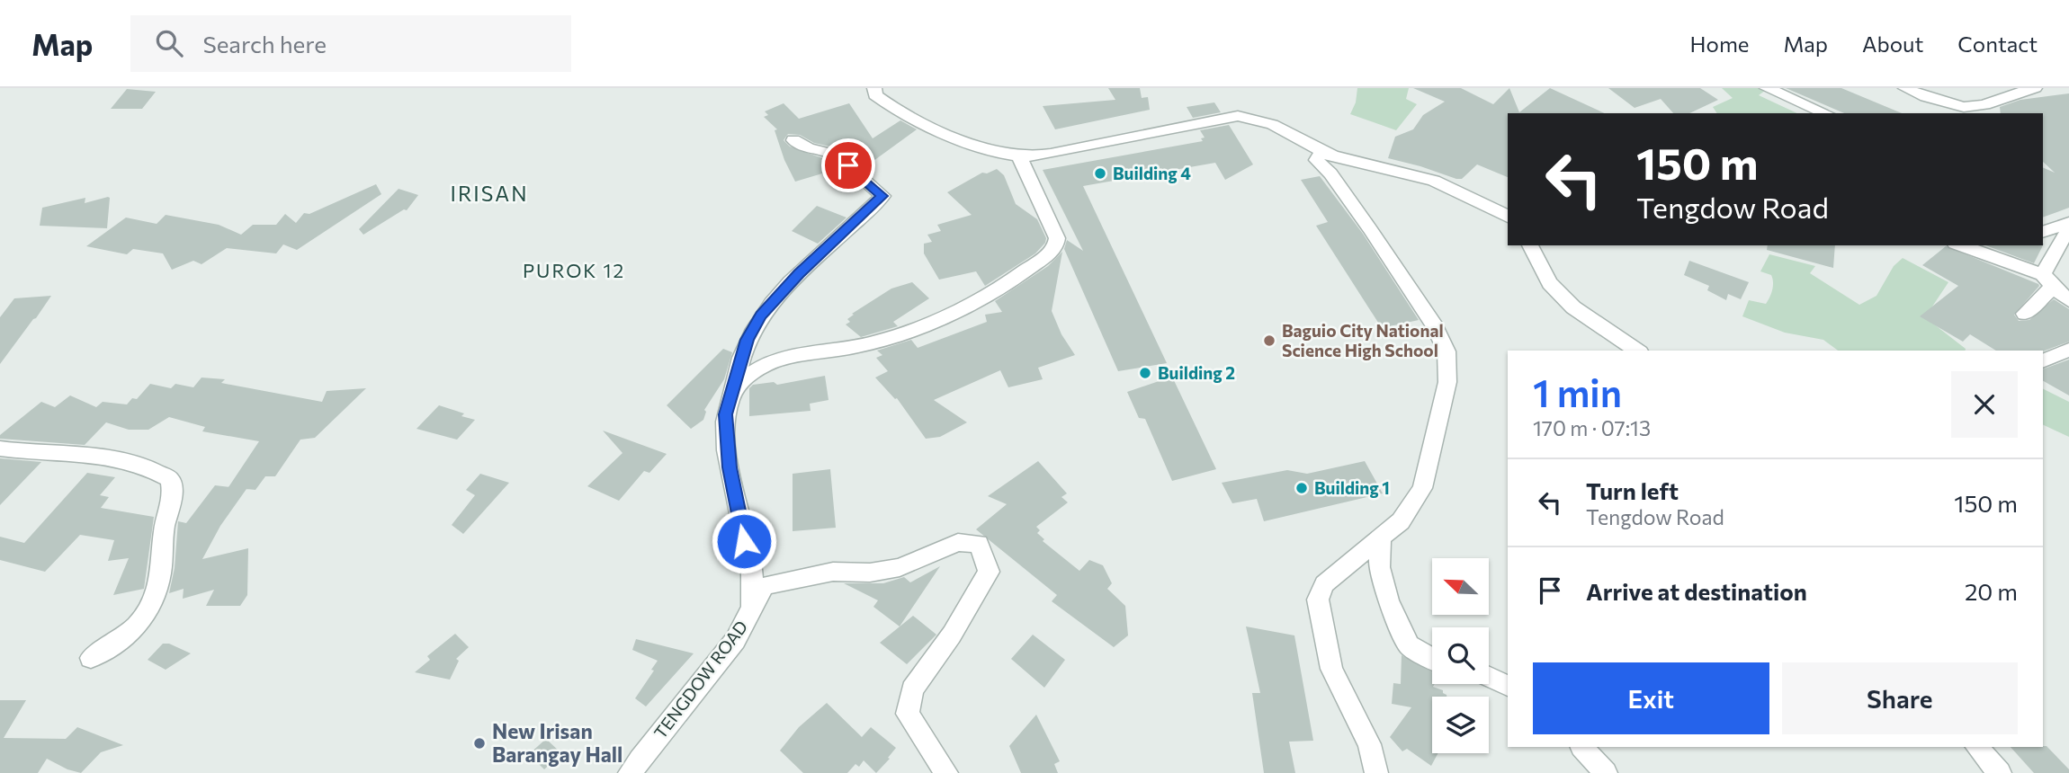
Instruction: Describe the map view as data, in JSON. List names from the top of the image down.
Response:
{
  "streets": {
    "street": ["TENGDOW ROAD"]
  },
  "districts": ["IRISAN", "PUROK 12"],
  "places": [
    "Building 4",
    "Baguio City National Science High School",
    "Building 2",
    "Building 1",
    "New Irisan Barangay Hall"
  ],
  "north": "top left",
  "page": {
    "header": "Map",
    "search": "Search here",
    "nav": [
      "Home",
      "Map",
      "About",
      "Contact"
    ],
    "turn": ["150 m", "Tengdow Road"],
    "heading": ["1 min", "170 m · 07:13"],
    "list": [
      {
        "name": "Turn left",
        "note": "Tengdow Road",
        "value": "150 m"
      },
      {
        "name": "Arrive at destination",
        "value": "20 m"
      }
    ],
    "buttons": ["Exit", "Share"]
  }
}
